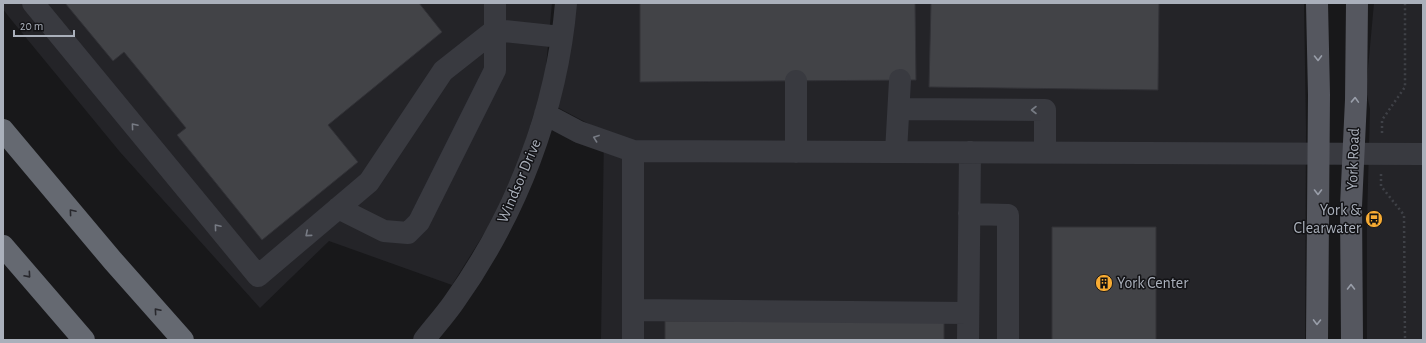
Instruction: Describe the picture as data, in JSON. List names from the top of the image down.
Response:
{
  "streets": {
    "main road": ["York Road"],
    "street": ["Windsor Drive"]
  },
  "places": {
    "bus stop": ["York & Clearwater"],
    "building": ["York Center"]
  },
  "scale_bar": "20 m"
}
